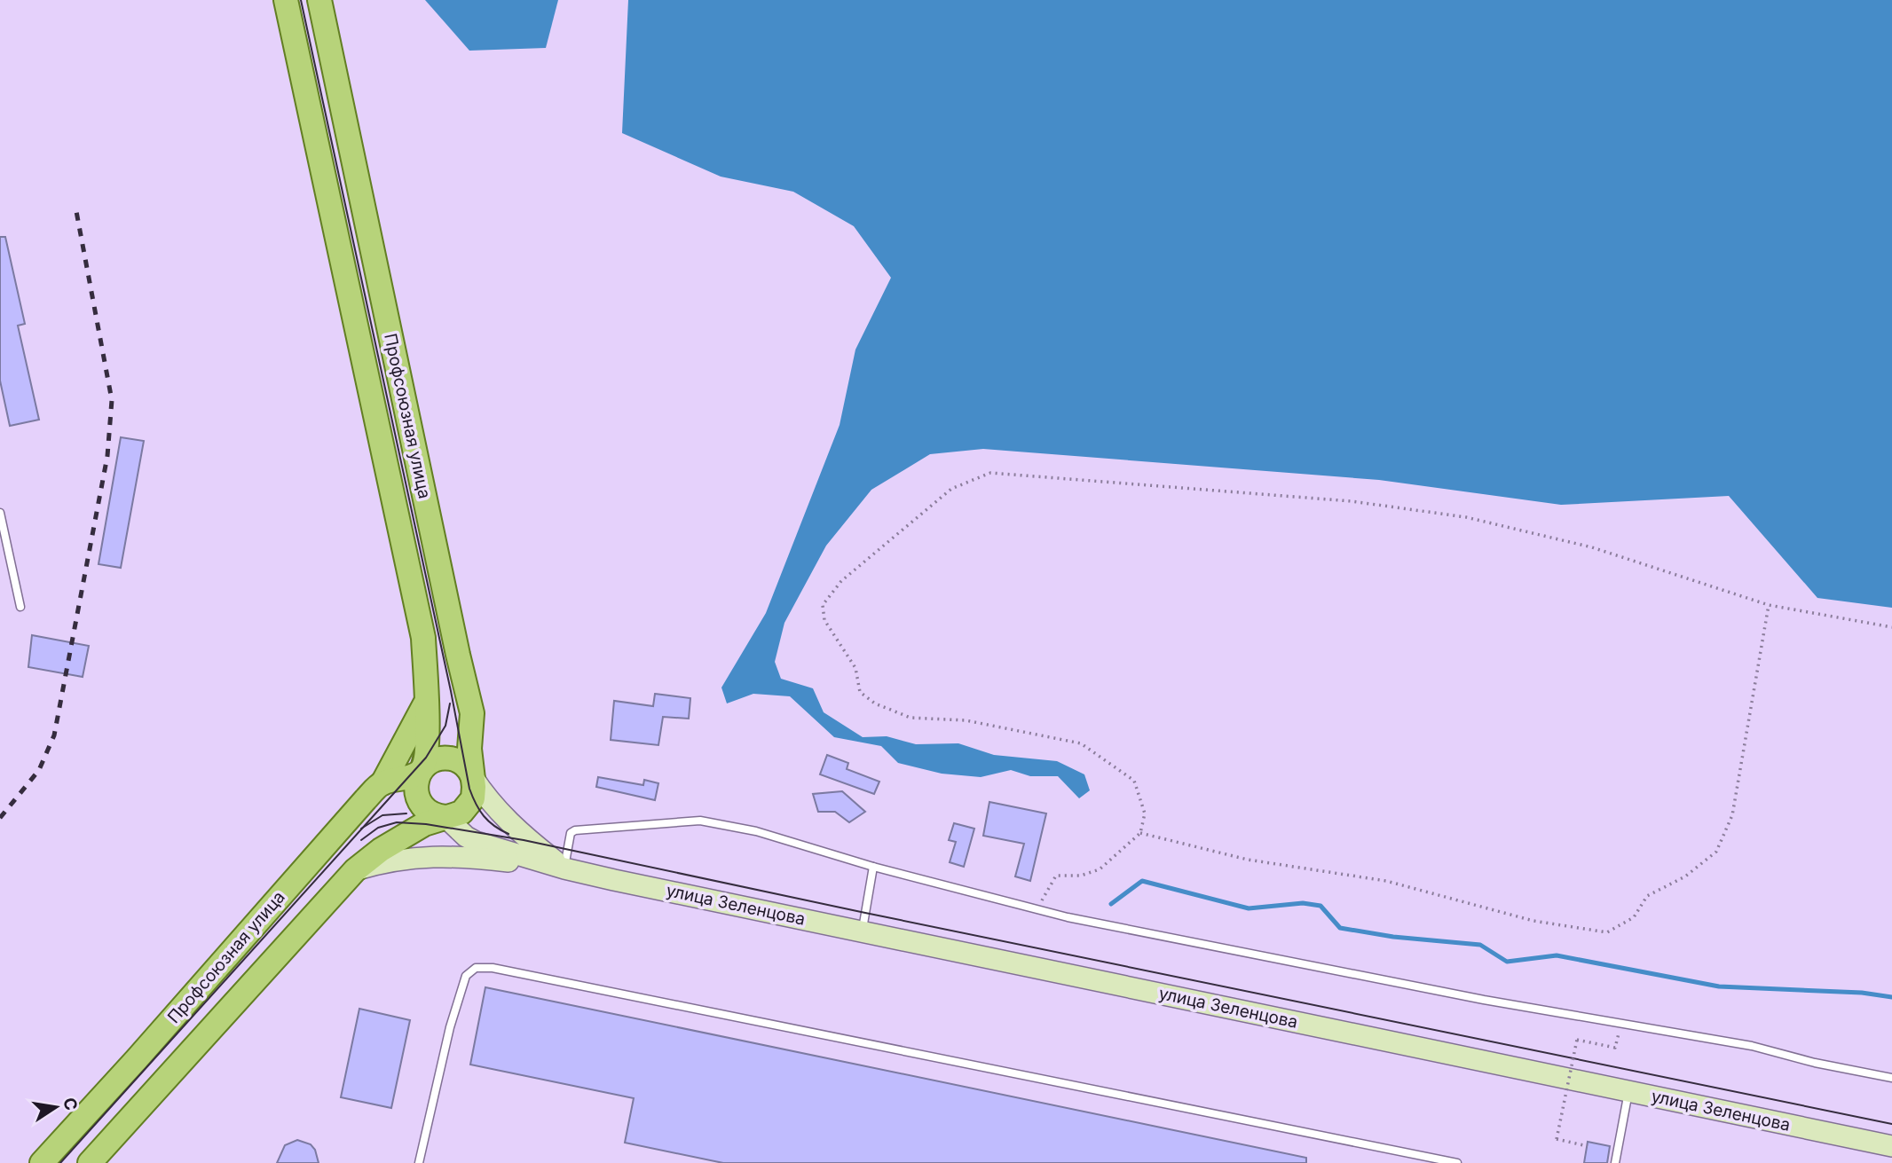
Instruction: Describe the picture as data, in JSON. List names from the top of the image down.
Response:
{
  "streets": {
    "main road": ["Профсоюзная улица", "улица Зеленцова"]
  },
  "crossings": [
    ["Профсоюзная улица", "улица Зеленцова"]
  ],
  "north": "right"
}
